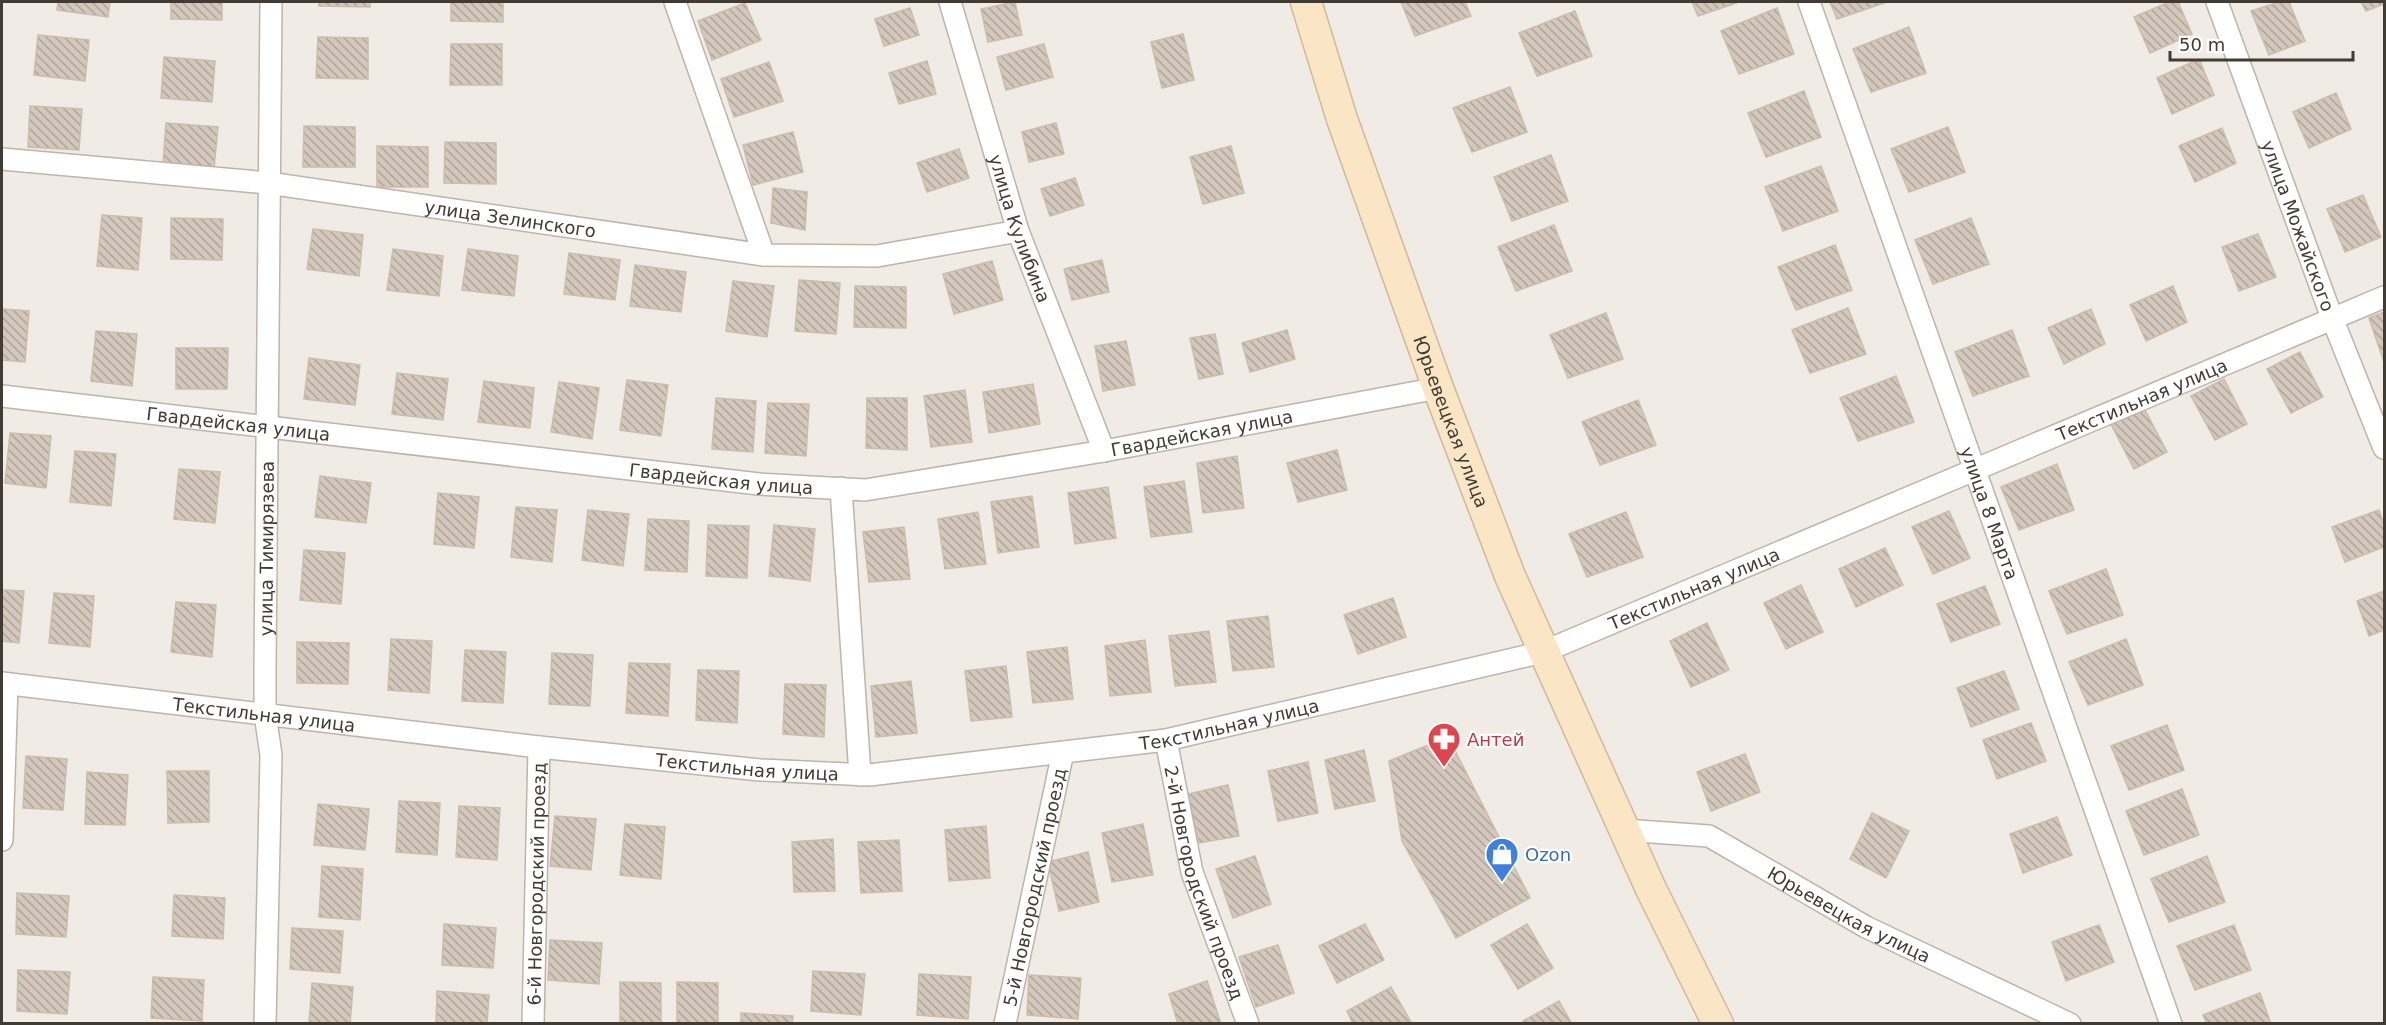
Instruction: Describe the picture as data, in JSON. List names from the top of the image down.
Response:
{
  "streets": {
    "main road": ["Юрьевецкая улица"],
    "street": [
      "улица Зелинского",
      "улица Можайского",
      "улица Кулибина",
      "Текстильная улица",
      "Гвардейская улица",
      "улица 8 Марта",
      "улица Тимирязева",
      "2-й Новгородский проезд",
      "6-й Новгородский проезд",
      "5-й Новгородский проезд"
    ]
  },
  "crossings": [
    ["улица Зелинского", "улица Кулибина"],
    ["улица Зелинского", "улица Тимирязева"],
    ["улица Можайского", "Текстильная улица"],
    ["улица Кулибина", "Гвардейская улица"],
    ["Текстильная улица", "Юрьевецкая улица"],
    ["Текстильная улица", "улица 8 Марта"],
    ["Текстильная улица", "улица Тимирязева"],
    ["Текстильная улица", "2-й Новгородский проезд"],
    ["Текстильная улица", "6-й Новгородский проезд"],
    ["Текстильная улица", "5-й Новгородский проезд"],
    ["Юрьевецкая улица", "Гвардейская улица"],
    ["Гвардейская улица", "улица Тимирязева"]
  ],
  "places": {
    "pharmacy": ["Антей"],
    "shop": ["Ozon"]
  },
  "scale_bar": "50 m"
}
